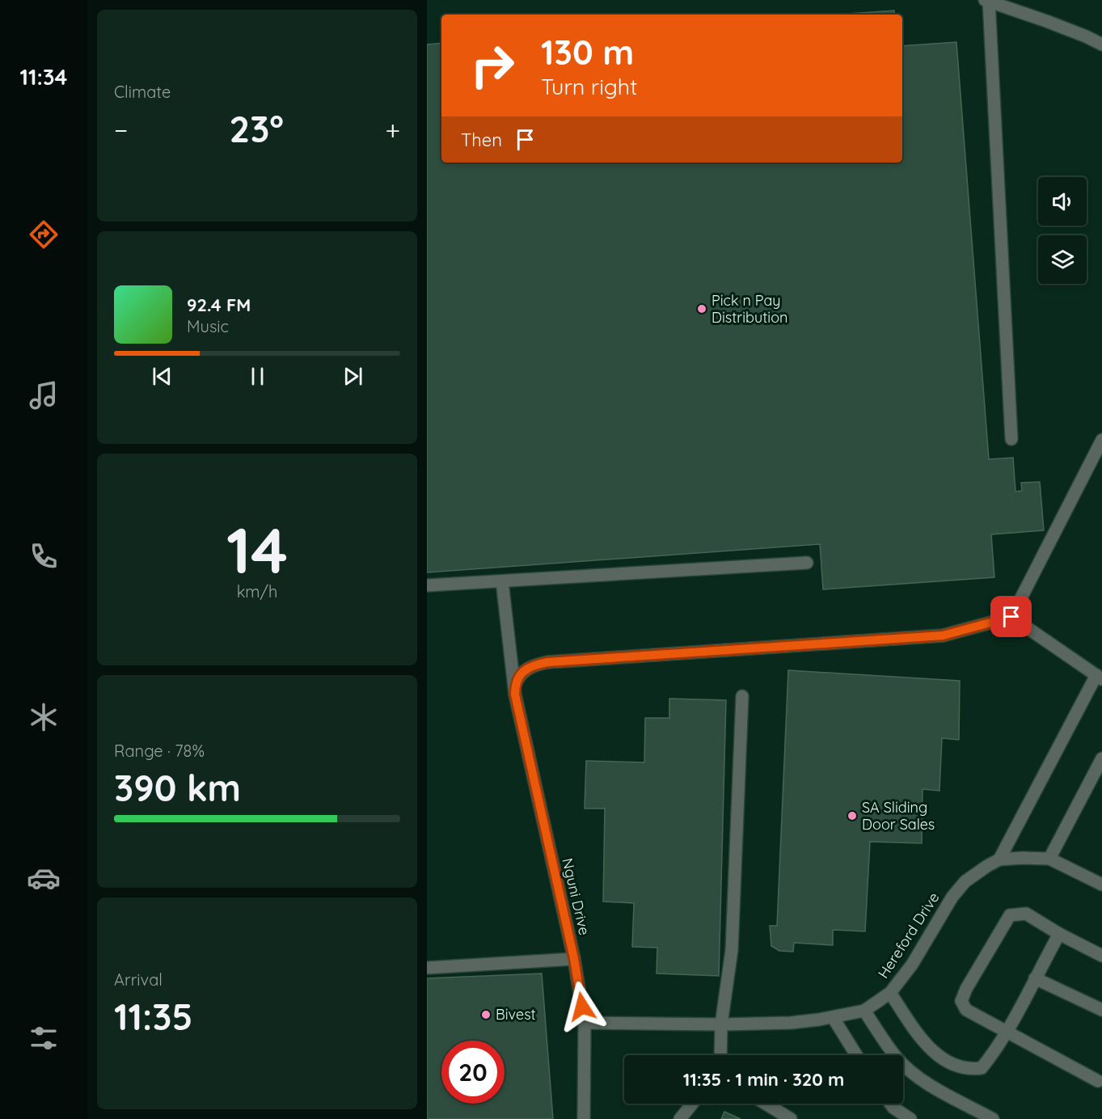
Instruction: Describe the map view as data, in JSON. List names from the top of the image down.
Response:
{
  "streets": {
    "street": ["Nguni Drive", "Hereford Drive"]
  },
  "crossings": [
    ["Nguni Drive", "Hereford Drive"]
  ],
  "places": ["Pick n Pay Distribution", "SA Sliding Door Sales", "Bivest"],
  "page": {
    "tabs": "11:34",
    "tile": [
      "Climate",
      ["14", "km/h"],
      ["Range · 78%", "390 km"],
      ["Arrival", "11:35"]
    ],
    "turn": ["130 m", "Turn right"],
    "heat": ["−", "23°", "+"],
    "then": "Then",
    "song": ["92.4 FM", "Music"],
    "limit": "20",
    "trip": "11:35 · 1 min · 320 m"
  }
}
